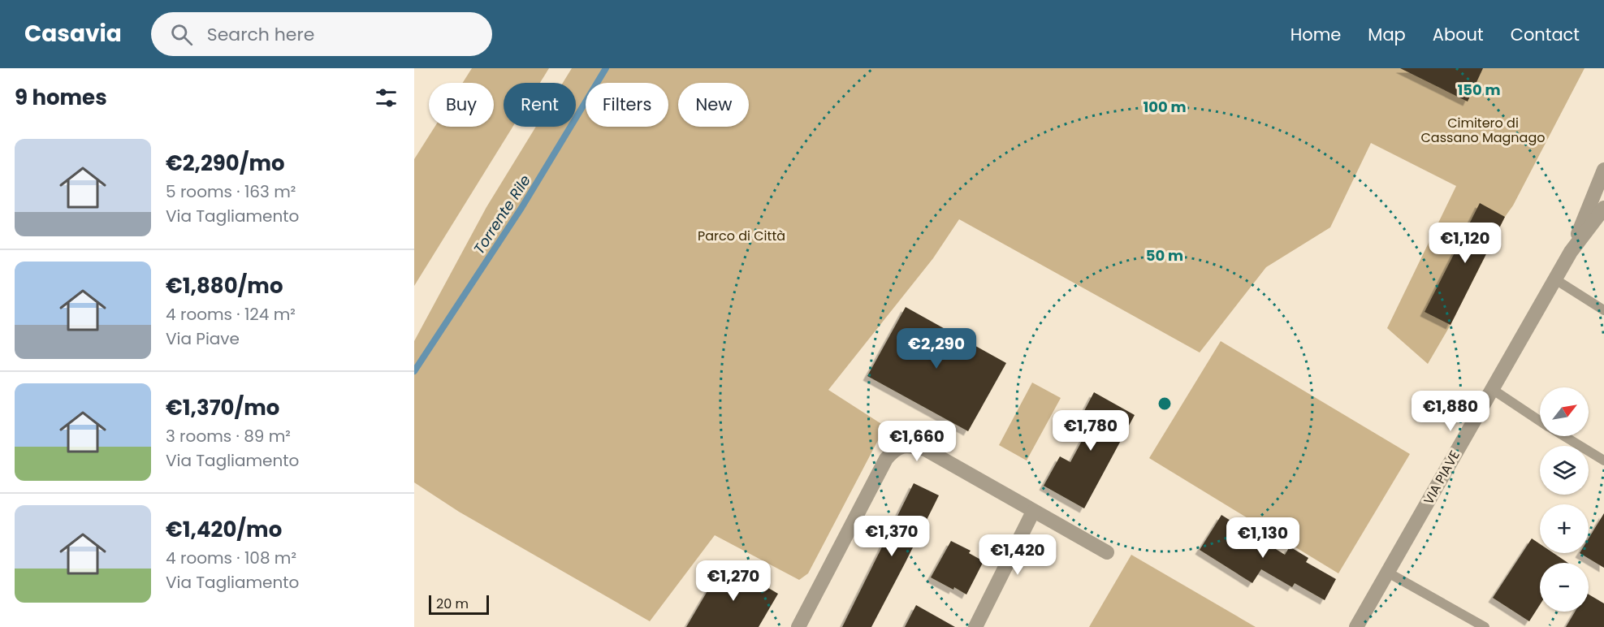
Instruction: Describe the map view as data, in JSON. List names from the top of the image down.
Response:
{
  "streets": {
    "street": ["VIA PIAVE"]
  },
  "water": ["Torrente Rile"],
  "parks": ["Cimitero di Cassano Magnago", "Parco di Città"],
  "scale_bar": "20 m",
  "north": "top right",
  "page": {
    "header": "Casavia",
    "search": "Search here",
    "nav": [
      "Home",
      "Map",
      "About",
      "Contact"
    ],
    "heading": "9 homes",
    "chip": [
      "Buy",
      "Rent",
      "Filters",
      "New"
    ],
    "list": [
      {
        "name": "€2,290/mo",
        "note": "5 rooms · 163 m² · Via Tagliamento"
      },
      {
        "name": "€1,880/mo",
        "note": "4 rooms · 124 m² · Via Piave"
      },
      {
        "name": "€1,370/mo",
        "note": "3 rooms · 89 m² · Via Tagliamento"
      },
      {
        "name": "€1,420/mo",
        "note": "4 rooms · 108 m² · Via Tagliamento"
      }
    ],
    "price": [
      "€1,120",
      "€2,290",
      "€1,880",
      "€1,780",
      "€1,660",
      "€1,370",
      "€1,130",
      "€1,420",
      "€1,270"
    ],
    "map_buttons": ["+", "−"],
    "scale": "20 m"
  },
  "rings": ["150 m", "100 m", "50 m"]
}
